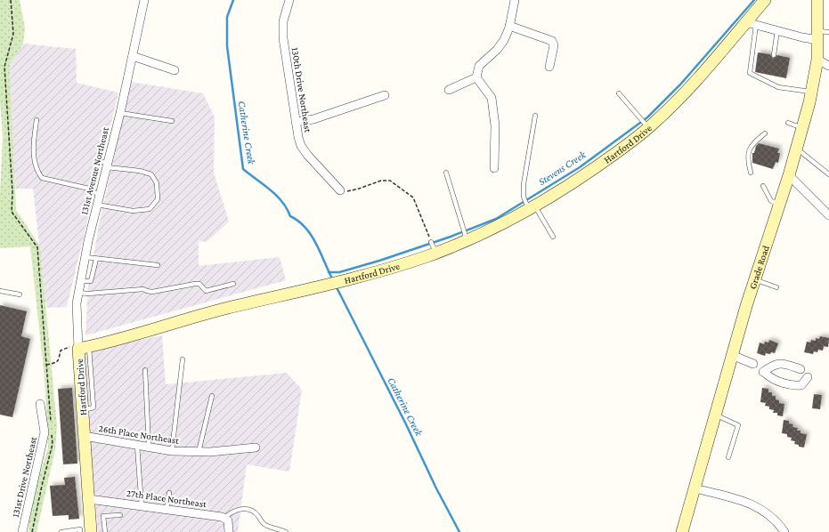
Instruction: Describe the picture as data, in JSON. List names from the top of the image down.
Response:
{
  "streets": {
    "main road": ["Hartford Drive", "Grade Road"],
    "street": [
      "130th Drive Northeast",
      "131st Avenue Northeast",
      "26th Place Northeast",
      "131st Drive Northeast",
      "27th Place Northeast"
    ]
  },
  "crossings": [
    ["Hartford Drive", "131st Avenue Northeast"],
    ["Hartford Drive", "26th Place Northeast"],
    ["Hartford Drive", "27th Place Northeast"]
  ],
  "water": ["Catherine Creek", "Stevens Creek"]
}
